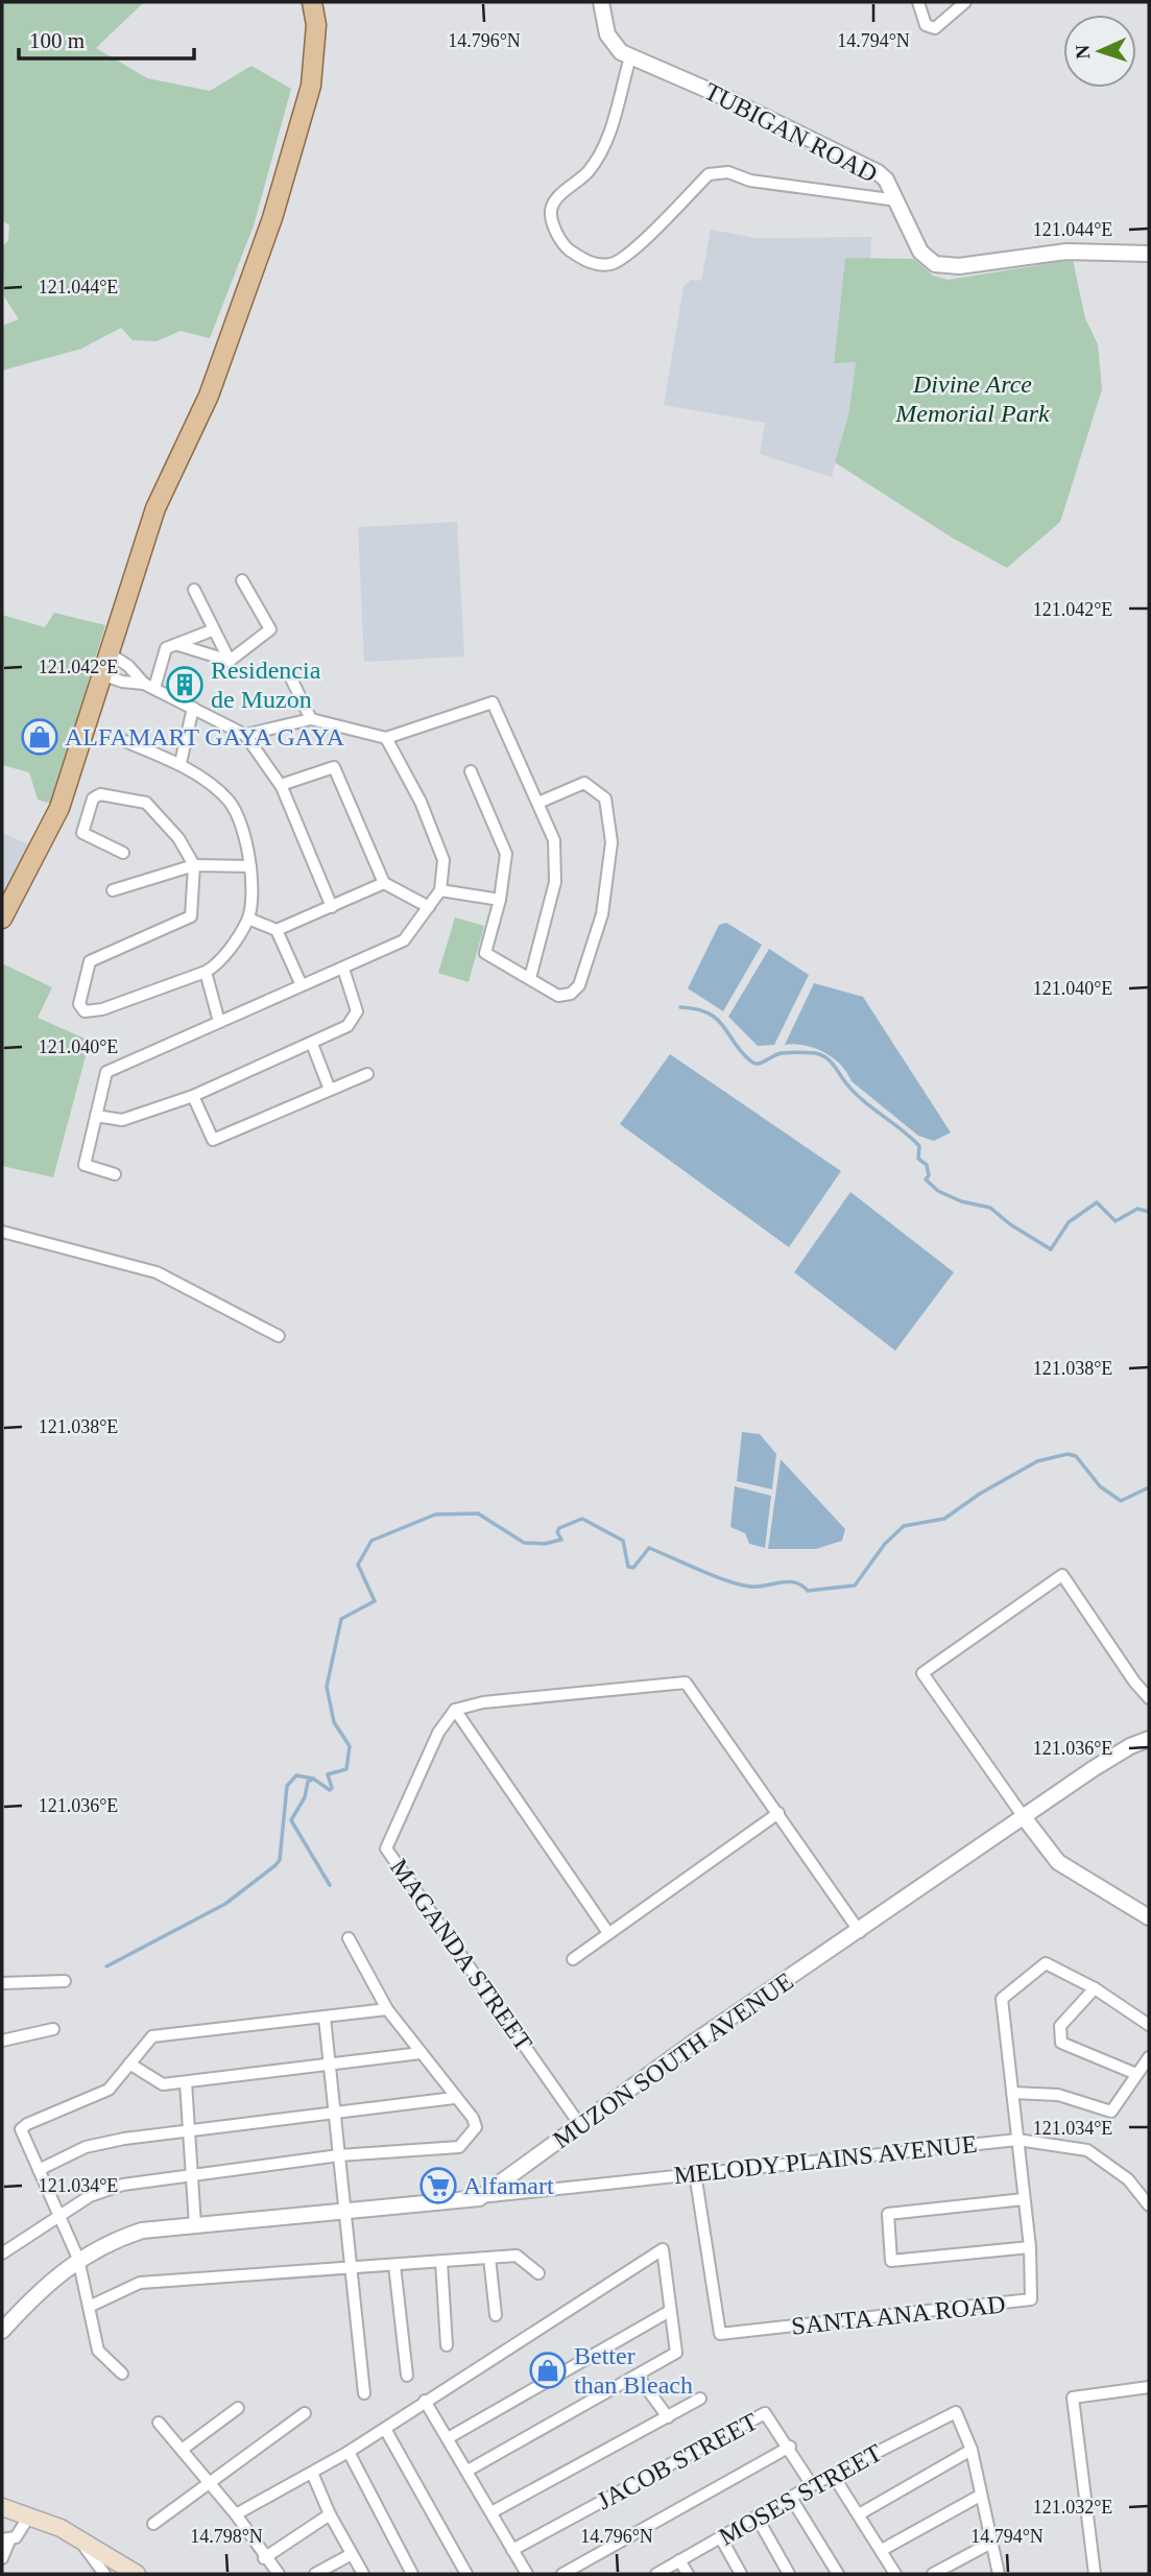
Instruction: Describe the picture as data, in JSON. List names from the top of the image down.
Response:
{
  "streets": {
    "street": [
      "TUBIGAN ROAD",
      "MAGANDA STREET",
      "MUZON SOUTH AVENUE",
      "MELODY PLAINS AVENUE",
      "SANTA ANA ROAD",
      "JACOB STREET",
      "MOSES STREET"
    ]
  },
  "crossings": [
    ["MAGANDA STREET", "MUZON SOUTH AVENUE"],
    ["MUZON SOUTH AVENUE", "MELODY PLAINS AVENUE"],
    ["MELODY PLAINS AVENUE", "SANTA ANA ROAD"],
    ["JACOB STREET", "MOSES STREET"]
  ],
  "parks": ["Divine Arce Memorial Park"],
  "places": {
    "building": ["Residencia de Muzon"],
    "shop": ["ALFAMART GAYA GAYA", "Better than Bleach"],
    "supermarket": ["Alfamart"]
  },
  "scale_bar": "100 m",
  "north": "left",
  "coordinates": [
    "14.796°N",
    "14.794°N",
    "121.044°E",
    "121.042°E",
    "121.040°E",
    "121.038°E",
    "121.036°E",
    "121.034°E",
    "121.032°E",
    "14.798°N"
  ]
}
